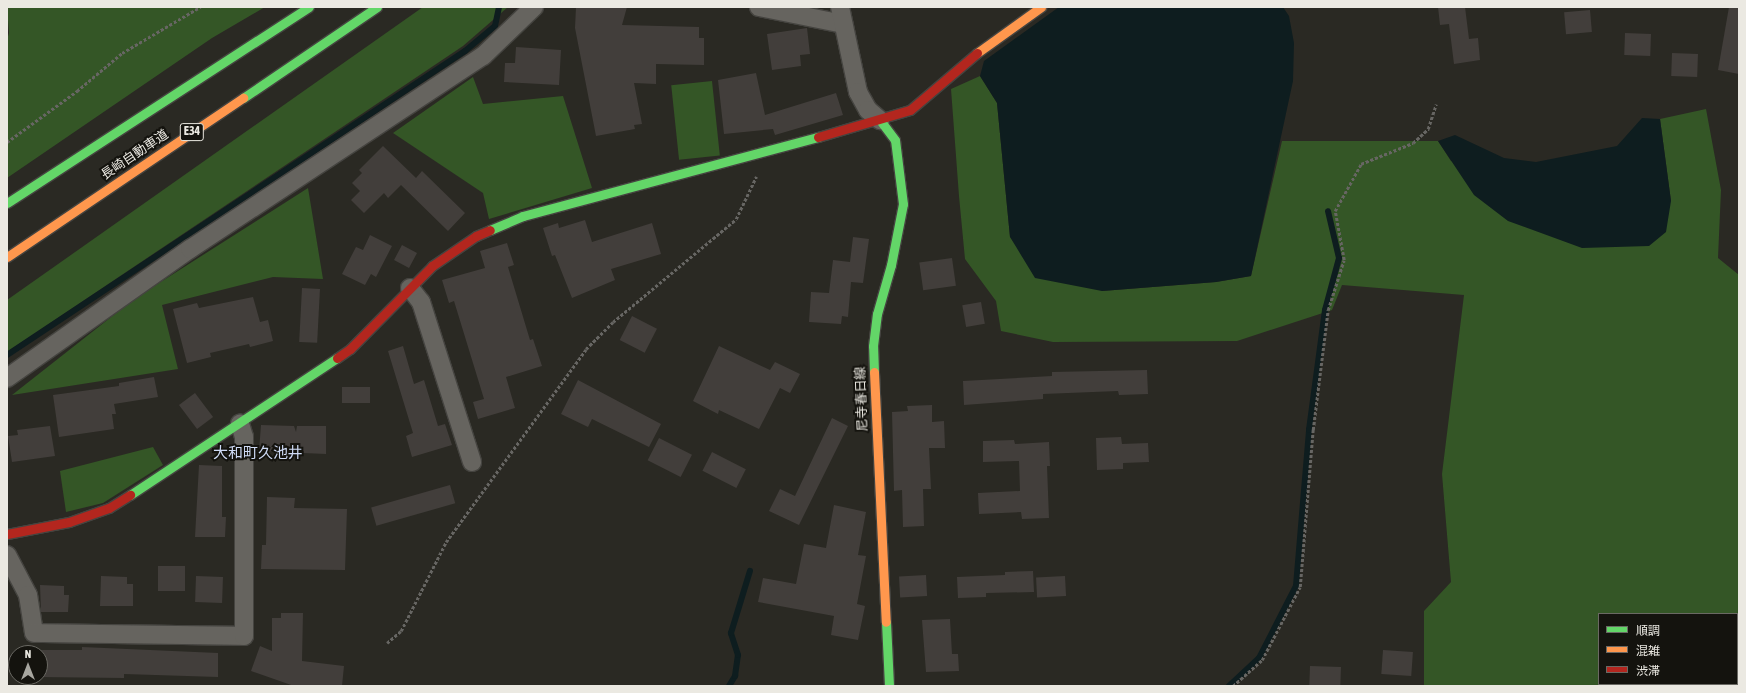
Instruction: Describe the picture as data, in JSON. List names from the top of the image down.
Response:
{
  "streets": {
    "main road": ["E34", "長崎自動車道", "尼寺春日線"]
  },
  "districts": ["大和町久池井"],
  "legend": ["順調", "混雑", "渋滞"],
  "north": "top"
}
